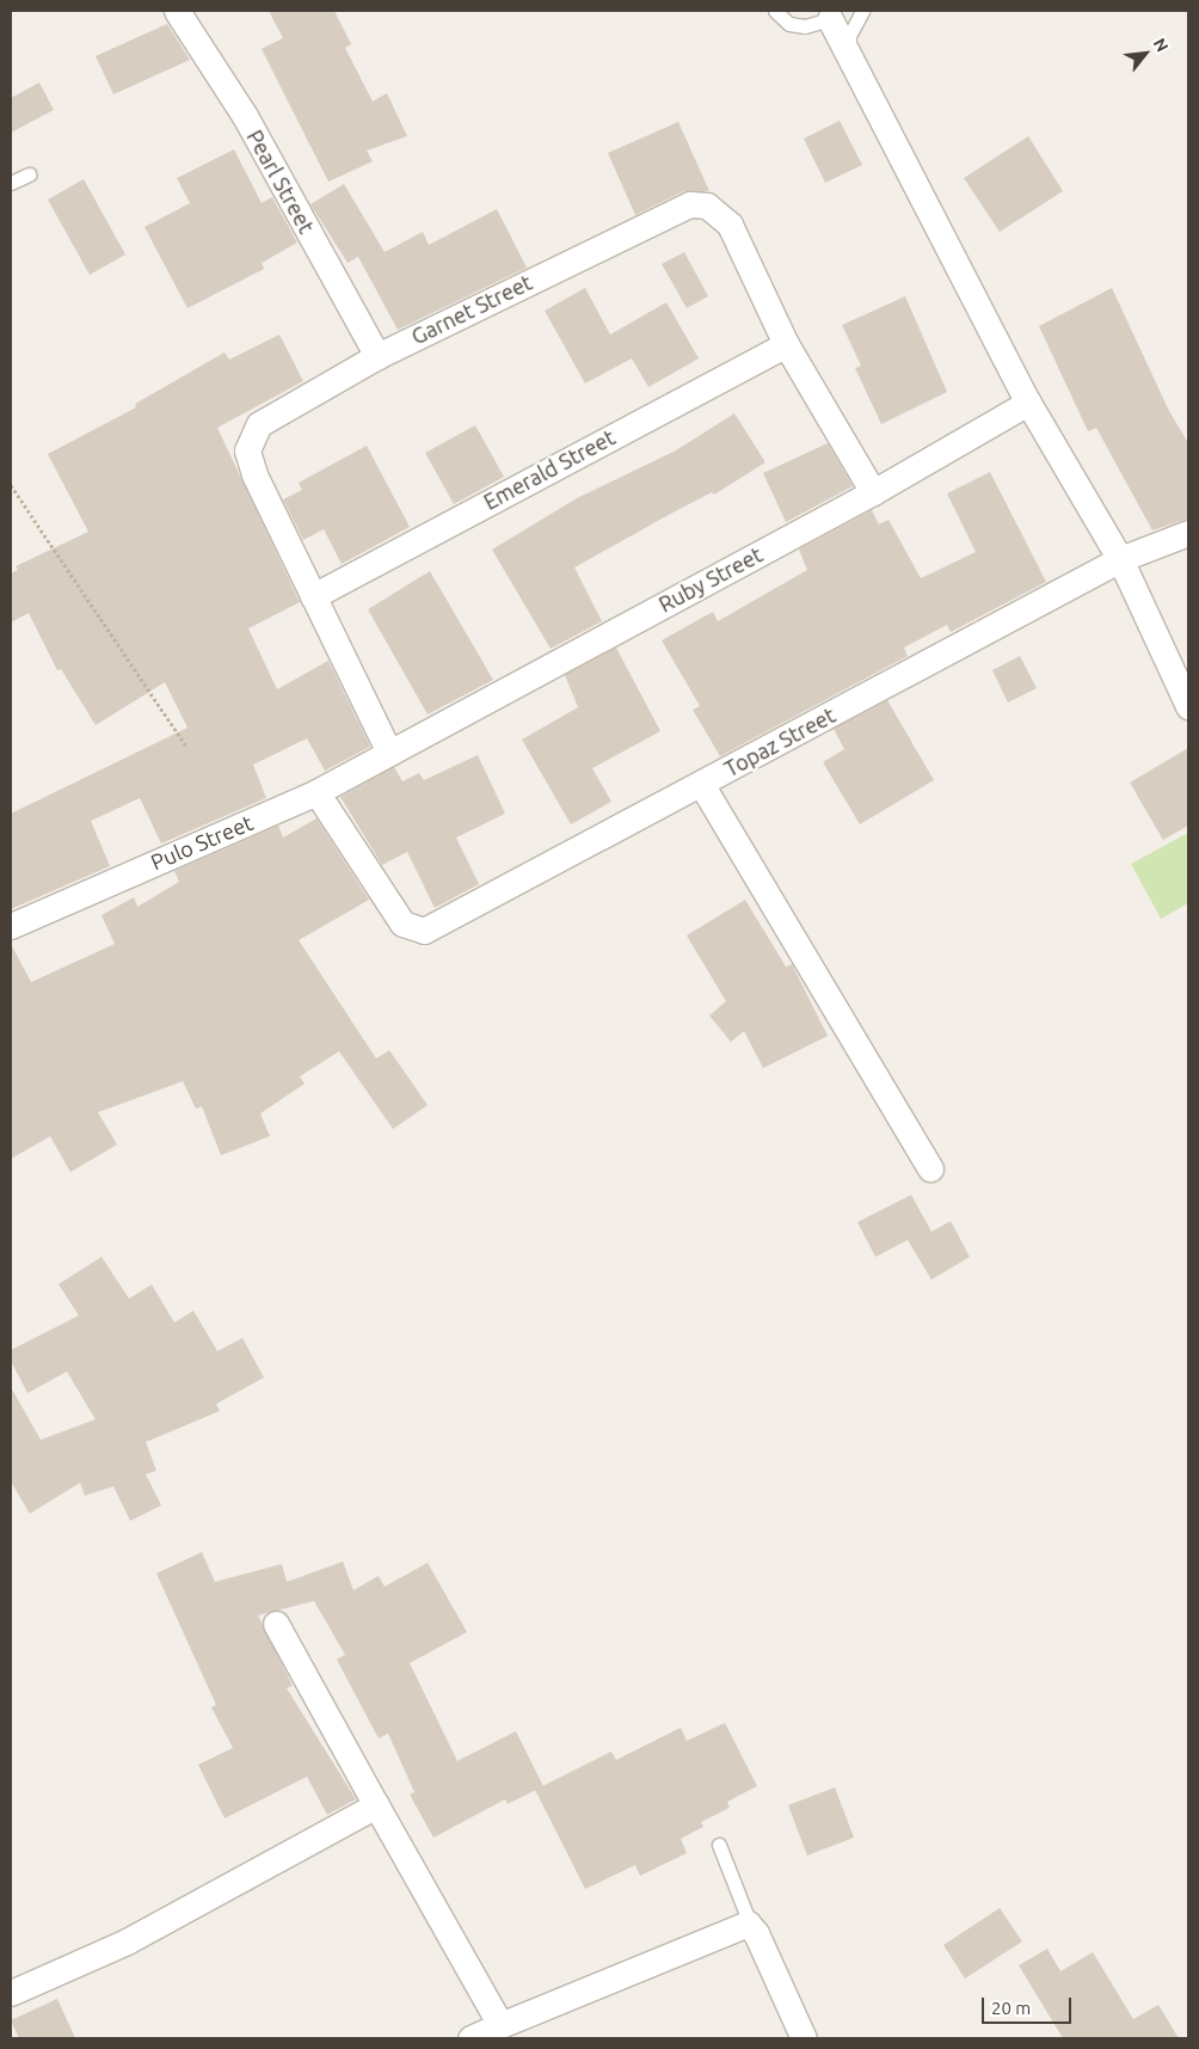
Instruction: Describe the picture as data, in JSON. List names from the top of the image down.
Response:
{
  "streets": {
    "street": [
      "Pearl Street",
      "Garnet Street",
      "Emerald Street",
      "Ruby Street",
      "Topaz Street",
      "Pulo Street"
    ]
  },
  "crossings": [
    ["Pearl Street", "Garnet Street"],
    ["Garnet Street", "Emerald Street"],
    ["Ruby Street", "Pulo Street"],
    ["Topaz Street", "Pulo Street"]
  ],
  "scale_bar": "20 m",
  "north": "top right"
}
